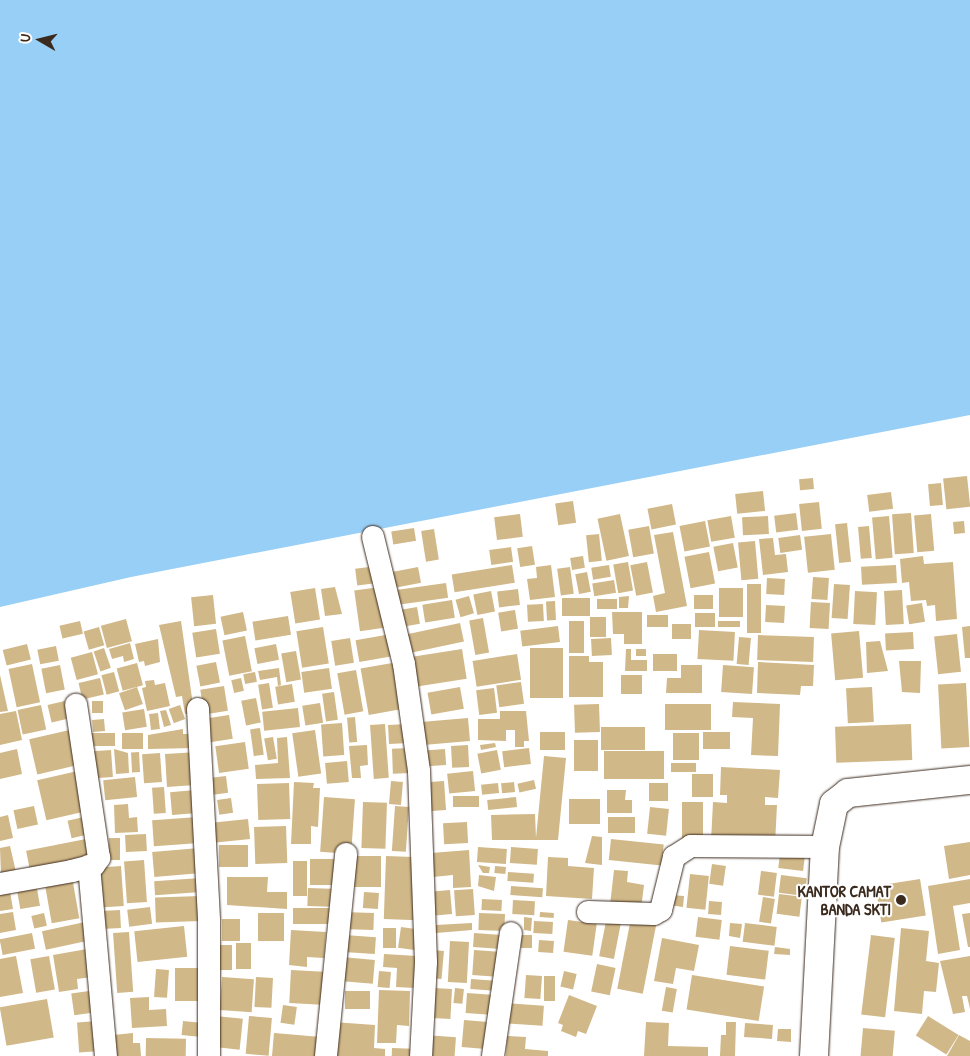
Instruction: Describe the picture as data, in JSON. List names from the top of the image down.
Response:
{
  "places": ["KANTOR CAMAT BANDA SKTI"],
  "north": "left"
}
